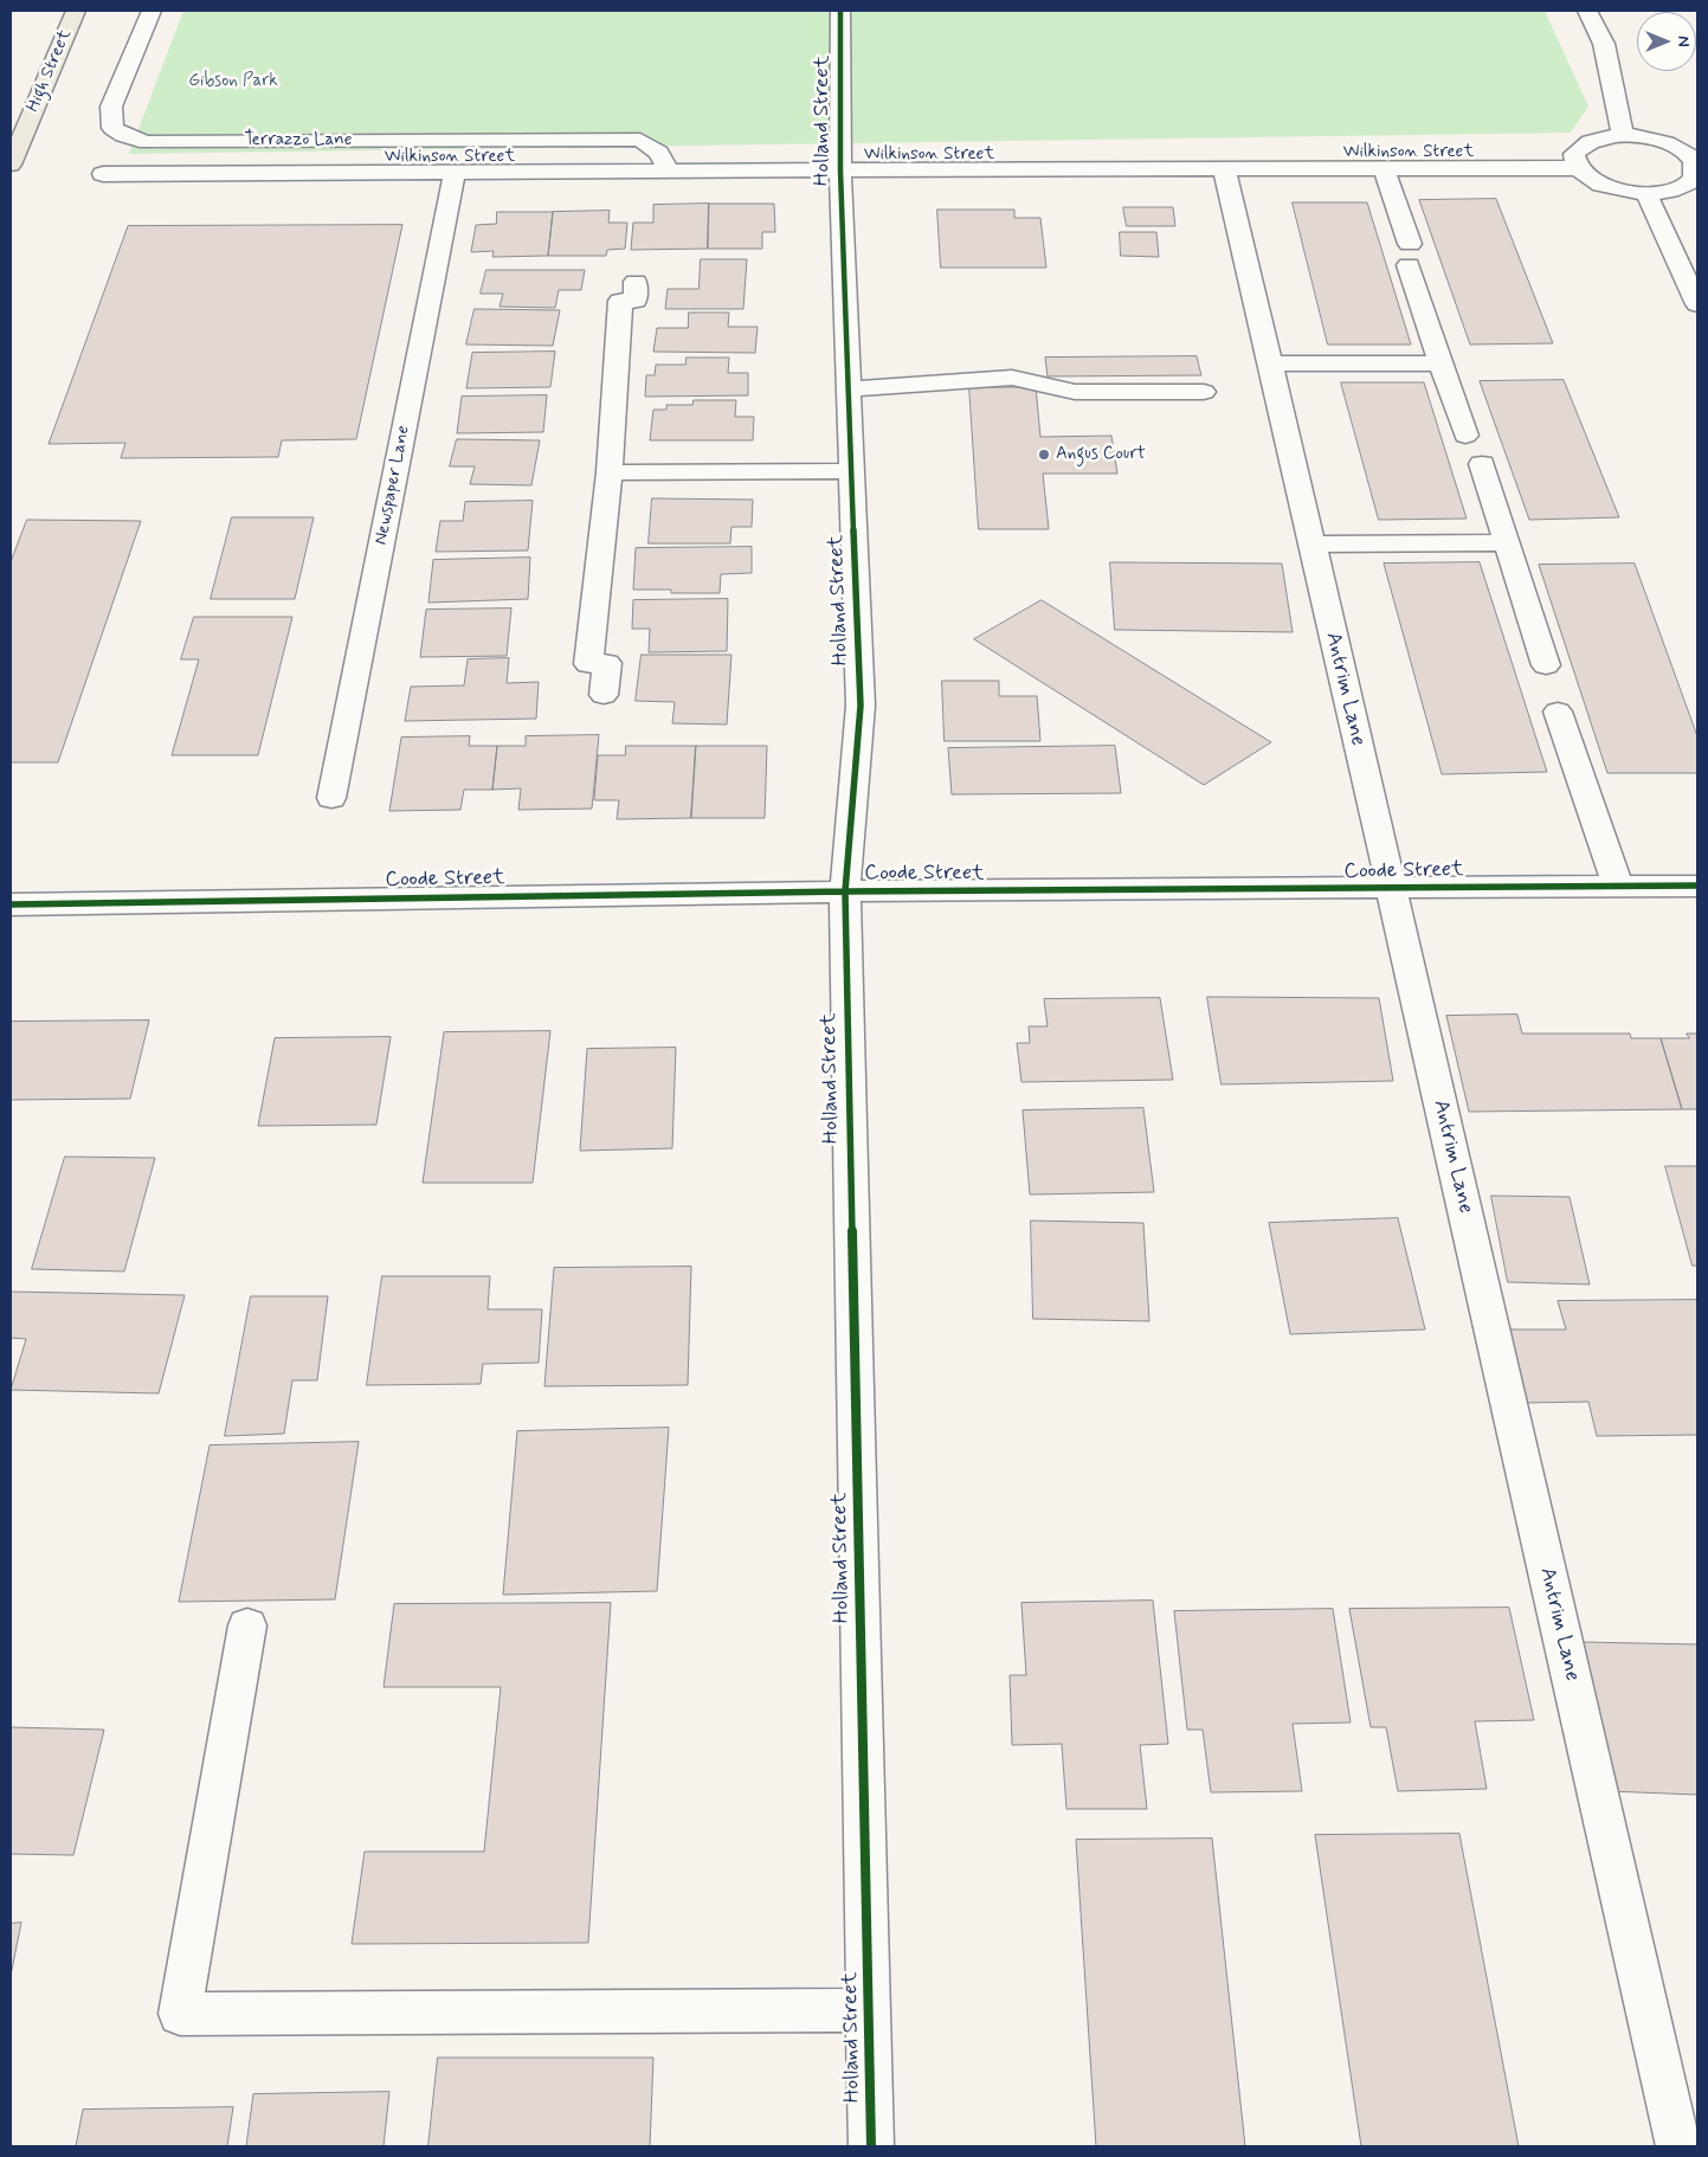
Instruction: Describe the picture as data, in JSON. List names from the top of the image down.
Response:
{
  "streets": {
    "highway": ["High Street"],
    "street": [
      "Holland Street",
      "Terrazzo Lane",
      "Wilkinson Street",
      "Newspaper Lane",
      "Antrim Lane",
      "Coode Street"
    ]
  },
  "crossings": [
    ["Holland Street", "Wilkinson Street"],
    ["Holland Street", "Coode Street"],
    ["Terrazzo Lane", "Wilkinson Street"],
    ["Wilkinson Street", "Newspaper Lane"],
    ["Wilkinson Street", "Antrim Lane"],
    ["Antrim Lane", "Coode Street"]
  ],
  "parks": ["Gibson Park"],
  "places": ["Angus Court"],
  "north": "right"
}
